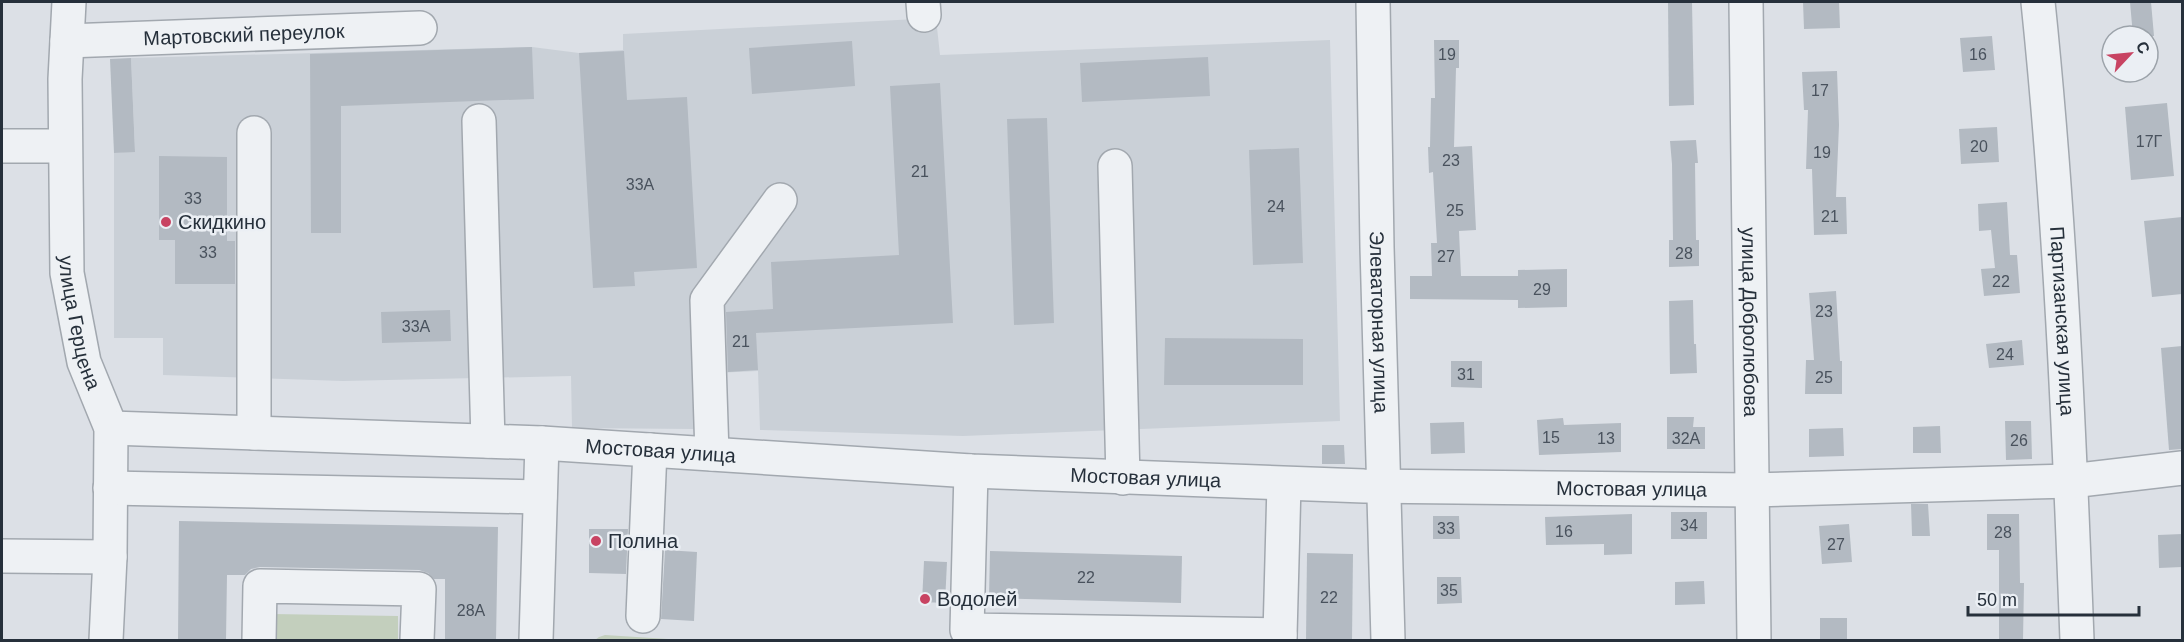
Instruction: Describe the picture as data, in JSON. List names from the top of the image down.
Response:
{
  "streets": {
    "street": [
      "Мартовский переулок",
      "Элеваторная улица",
      "улица Добролюбова",
      "Партизанская улица",
      "улица Герцена",
      "Мостовая улица"
    ]
  },
  "crossings": [
    ["Мартовский переулок", "улица Герцена"],
    ["Элеваторная улица", "Мостовая улица"],
    ["улица Добролюбова", "Мостовая улица"],
    ["Партизанская улица", "Мостовая улица"],
    ["улица Герцена", "Мостовая улица"]
  ],
  "places": ["Скидкино", "Полина", "Водолей"],
  "house_numbers": [
    "19",
    "16",
    "17",
    "17Г",
    "20",
    "19",
    "23",
    "21",
    "33А",
    "33",
    "24",
    "25",
    "21",
    "33",
    "28",
    "27",
    "22",
    "29",
    "23",
    "33А",
    "21",
    "24",
    "31",
    "25",
    "15",
    "13",
    "32А",
    "26",
    "34",
    "33",
    "16",
    "28",
    "27",
    "22",
    "35",
    "22",
    "28А"
  ],
  "scale_bar": "50 m",
  "north": "top right"
}
